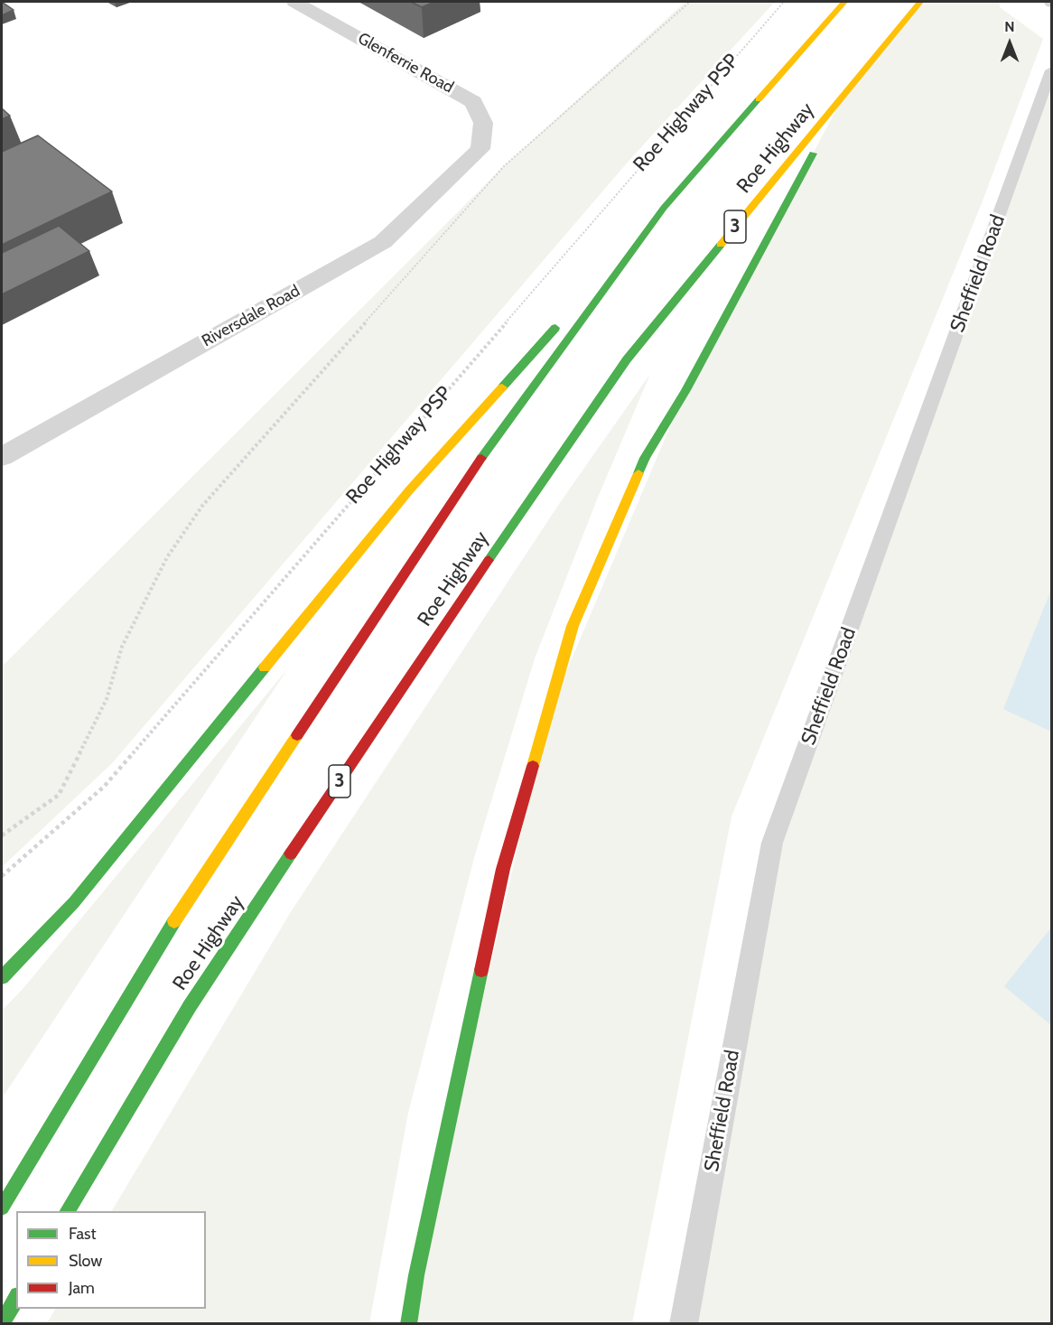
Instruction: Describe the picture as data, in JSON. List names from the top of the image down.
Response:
{
  "streets": {
    "highway": ["Roe Highway", "3"],
    "street": ["Glenferrie Road", "Riversdale Road"],
    "lane": ["Sheffield Road"],
    "path": ["Roe Highway PSP"]
  },
  "crossings": [
    ["Glenferrie Road", "Riversdale Road"]
  ],
  "legend": ["Fast", "Slow", "Jam"],
  "north": "top"
}
